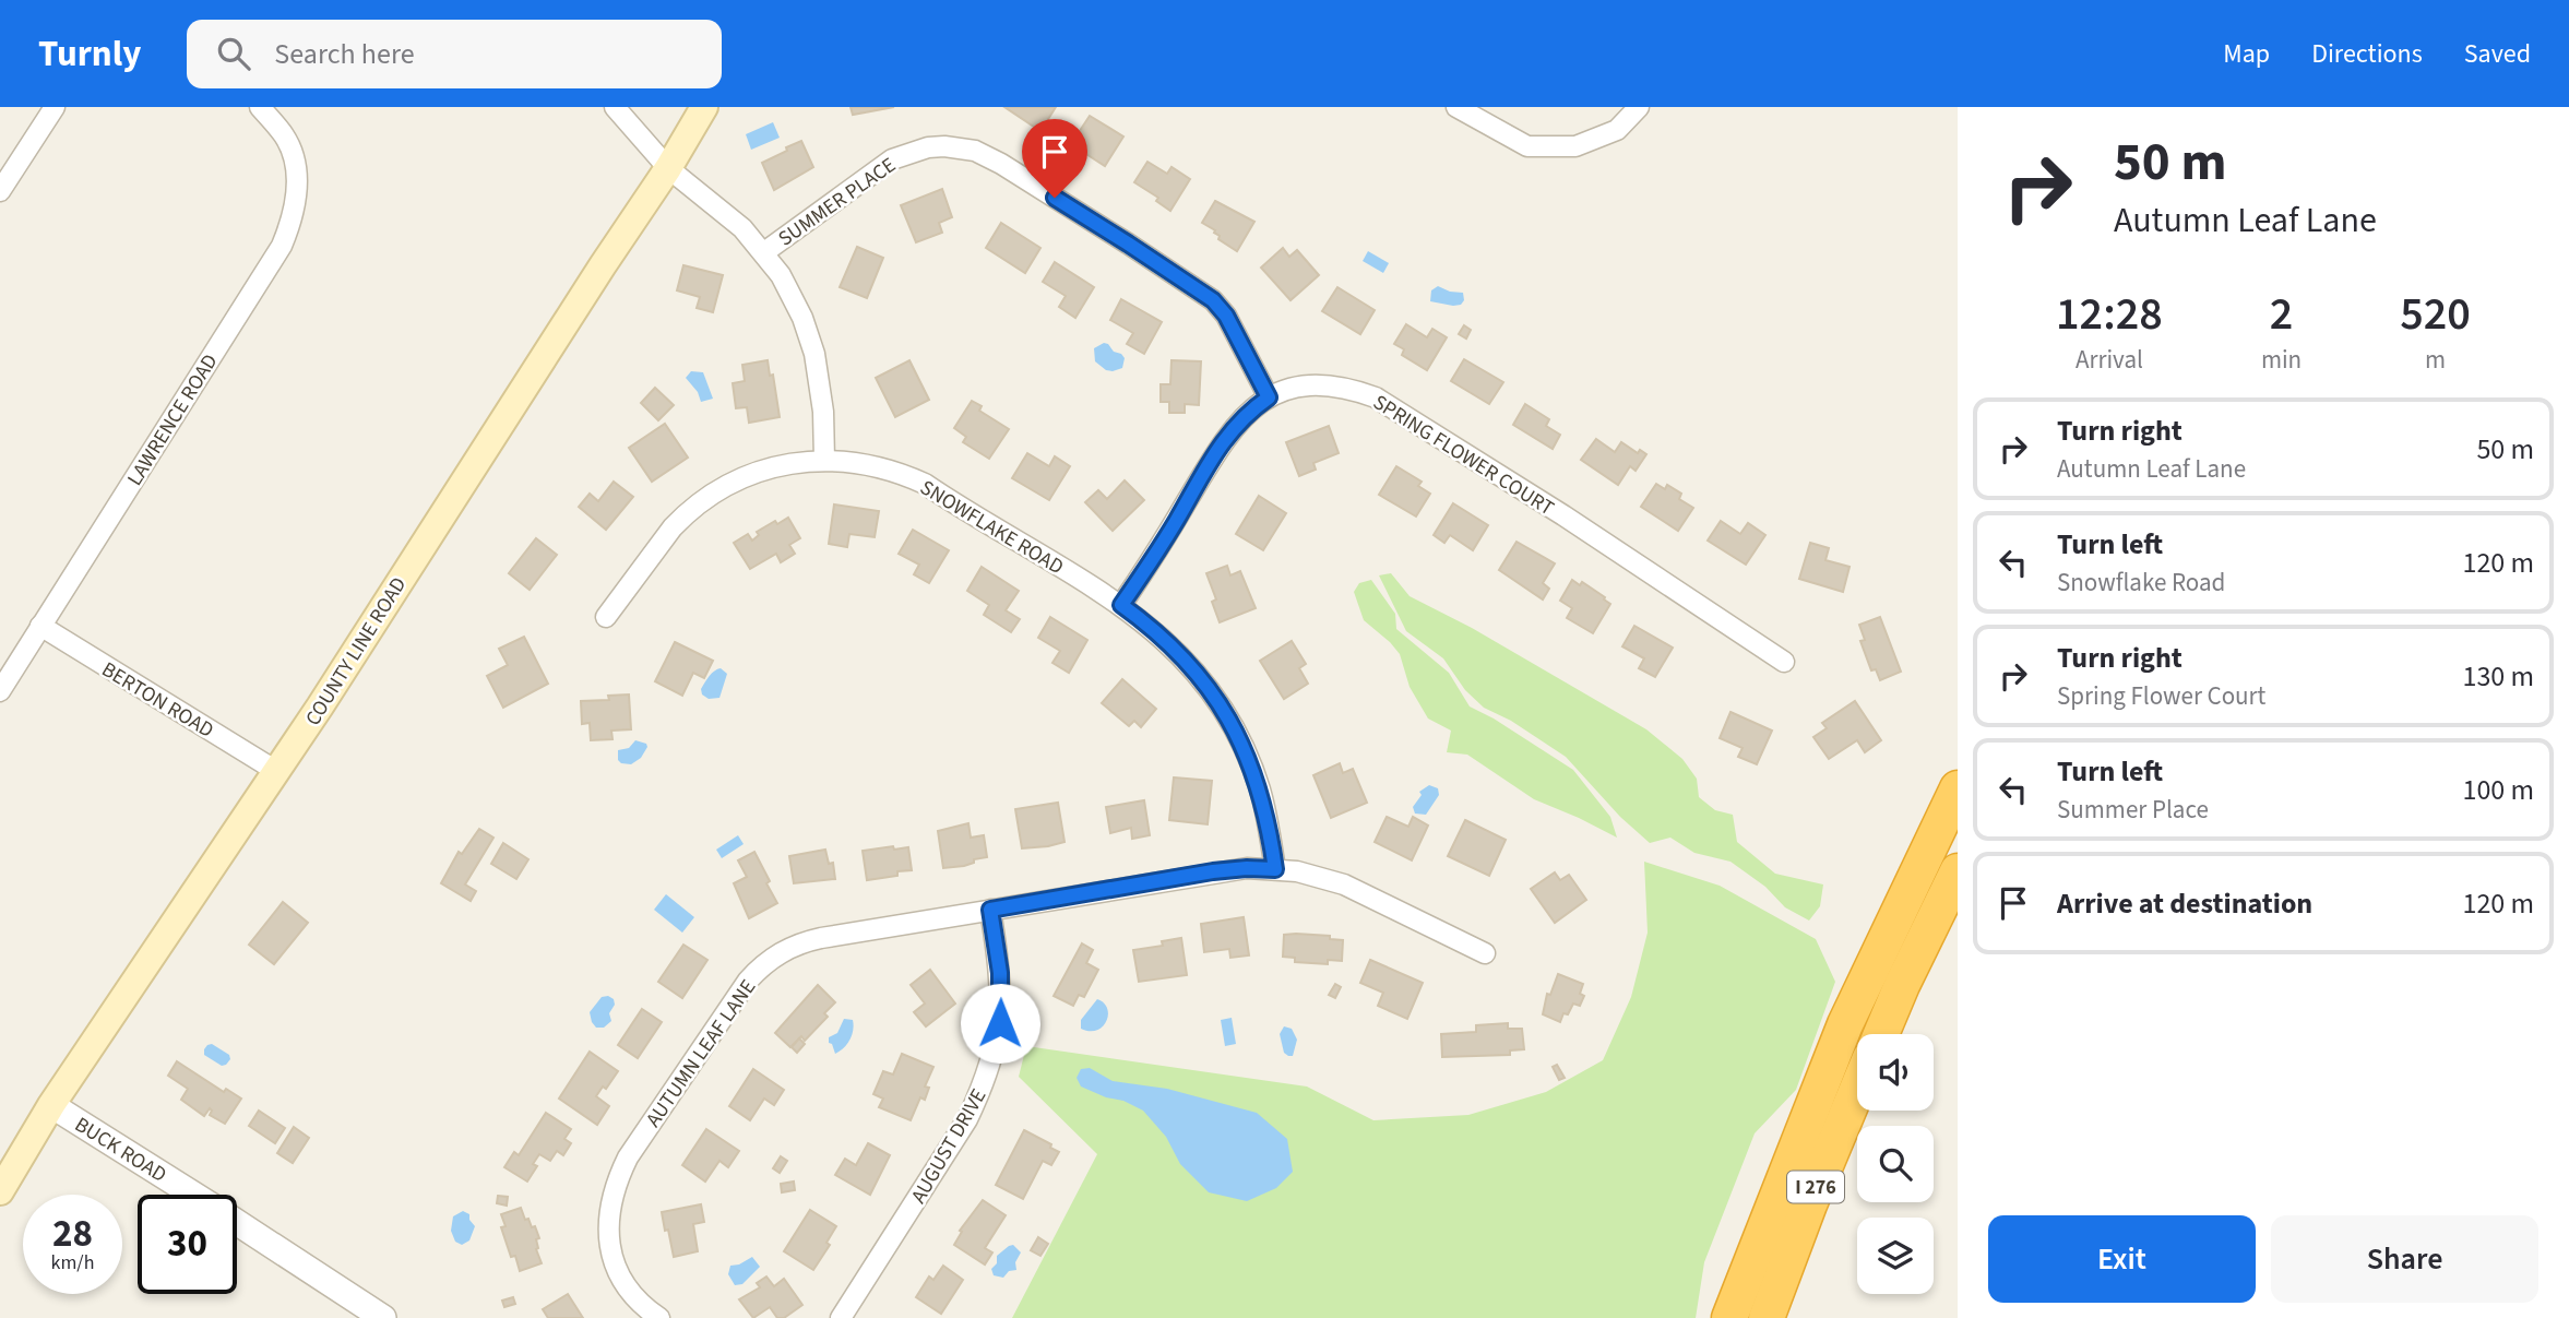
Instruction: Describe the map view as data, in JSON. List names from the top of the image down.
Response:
{
  "streets": {
    "highway": ["I 276"],
    "main road": ["COUNTY LINE ROAD"],
    "street": [
      "SUMMER PLACE",
      "LAWRENCE ROAD",
      "SPRING FLOWER COURT",
      "SNOWFLAKE ROAD",
      "BERTON ROAD",
      "AUTUMN LEAF LANE",
      "AUGUST DRIVE",
      "BUCK ROAD"
    ]
  },
  "crossings": [
    ["SUMMER PLACE", "SPRING FLOWER COURT"],
    ["LAWRENCE ROAD", "BERTON ROAD"],
    ["SPRING FLOWER COURT", "SNOWFLAKE ROAD"],
    ["SNOWFLAKE ROAD", "AUTUMN LEAF LANE"],
    ["COUNTY LINE ROAD", "BERTON ROAD"],
    ["COUNTY LINE ROAD", "BUCK ROAD"],
    ["AUTUMN LEAF LANE", "AUGUST DRIVE"]
  ],
  "page": {
    "header": "Turnly",
    "search": "Search here",
    "nav": ["Map", "Directions", "Saved"],
    "turn": ["50 m", "Autumn Leaf Lane"],
    "eta": [
      "12:28",
      "Arrival",
      "2",
      "min",
      "520",
      "m"
    ],
    "list": [
      {
        "name": "Turn right",
        "note": "Autumn Leaf Lane",
        "value": "50 m"
      },
      {
        "name": "Turn left",
        "note": "Snowflake Road",
        "value": "120 m"
      },
      {
        "name": "Turn right",
        "note": "Spring Flower Court",
        "value": "130 m"
      },
      {
        "name": "Turn left",
        "note": "Summer Place",
        "value": "100 m"
      },
      {
        "name": "Arrive at destination",
        "value": "120 m"
      }
    ],
    "speed": "28 km/h",
    "limit": "30",
    "buttons": ["Exit", "Share"]
  }
}
